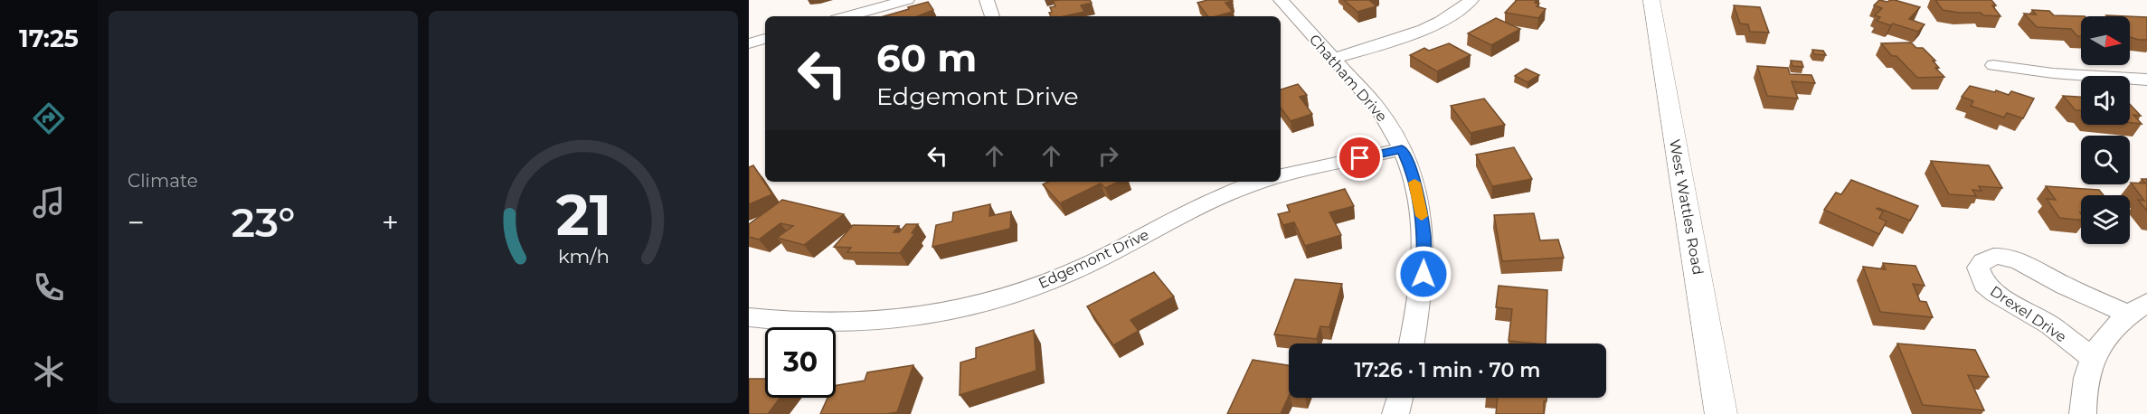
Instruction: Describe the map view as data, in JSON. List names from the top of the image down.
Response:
{
  "streets": {
    "street": [
      "Chatham Drive",
      "West Wattles Road",
      "Edgemont Drive",
      "Drexel Drive"
    ]
  },
  "north": "right",
  "page": {
    "tabs": "17:25",
    "tile": "Climate",
    "turn": ["60 m", "Edgemont Drive"],
    "heat": ["−", "23°", "+"],
    "limit": "30",
    "trip": "17:26 · 1 min · 70 m",
    "gauge": ["21", "km/h"]
  }
}
